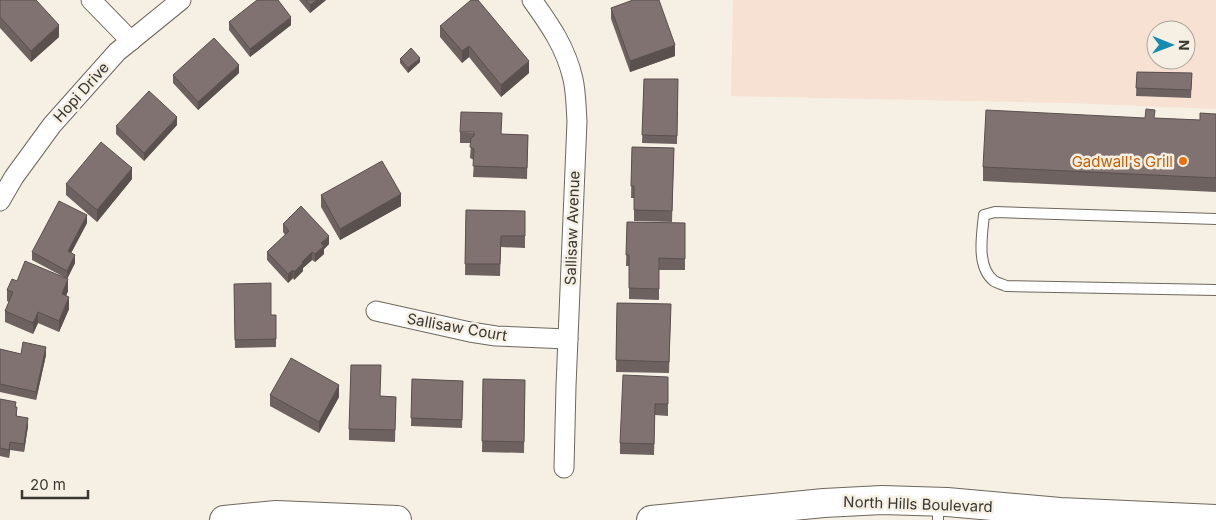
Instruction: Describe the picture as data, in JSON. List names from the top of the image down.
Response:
{
  "streets": {
    "street": [
      "Hopi Drive",
      "Sallisaw Avenue",
      "Sallisaw Court",
      "North Hills Boulevard"
    ]
  },
  "crossings": [
    ["Sallisaw Avenue", "Sallisaw Court"]
  ],
  "places": ["Gadwall's Grill"],
  "scale_bar": "20 m",
  "north": "right"
}
